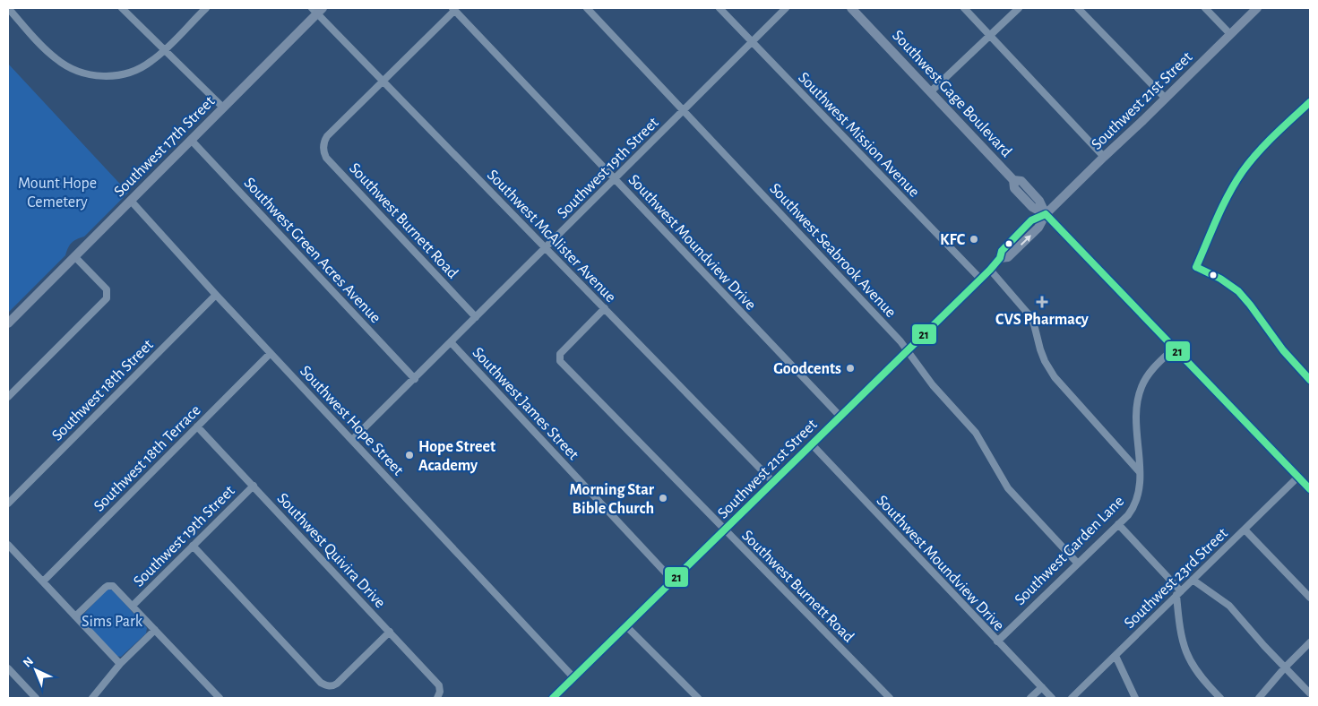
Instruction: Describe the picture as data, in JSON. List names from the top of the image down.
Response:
{
  "streets": {
    "main road": ["Southwest Gage Boulevard", "Southwest 21st Street", "Southwest 17th Street"],
    "street": [
      "Southwest Mission Avenue",
      "Southwest 19th Street",
      "Southwest Burnett Road",
      "Southwest McAlister Avenue",
      "Southwest Moundview Drive",
      "Southwest Green Acres Avenue",
      "Southwest Seabrook Avenue",
      "Southwest 18th Street",
      "Southwest James Street",
      "Southwest Hope Street",
      "Southwest 18th Terrace",
      "Southwest Quivira Drive",
      "Southwest Garden Lane",
      "Southwest 23rd Street"
    ]
  },
  "crossings": [
    ["Southwest Gage Boulevard", "Southwest 21st Street"],
    ["Southwest Gage Boulevard", "Southwest Garden Lane"],
    ["Southwest Gage Boulevard", "Southwest 23rd Street"],
    ["Southwest 21st Street", "Southwest Mission Avenue"],
    ["Southwest 21st Street", "Southwest Burnett Road"],
    ["Southwest 21st Street", "Southwest McAlister Avenue"],
    ["Southwest 21st Street", "Southwest Moundview Drive"],
    ["Southwest 21st Street", "Southwest Seabrook Avenue"],
    ["Southwest 21st Street", "Southwest James Street"],
    ["Southwest 21st Street", "Southwest Hope Street"],
    ["Southwest Mission Avenue", "Southwest 19th Street"],
    ["Southwest 17th Street", "Southwest McAlister Avenue"],
    ["Southwest 17th Street", "Southwest Green Acres Avenue"],
    ["Southwest 17th Street", "Southwest Hope Street"],
    ["Southwest 19th Street", "Southwest Burnett Road"],
    ["Southwest 19th Street", "Southwest McAlister Avenue"],
    ["Southwest 19th Street", "Southwest Moundview Drive"],
    ["Southwest 19th Street", "Southwest Green Acres Avenue"],
    ["Southwest 19th Street", "Southwest Seabrook Avenue"],
    ["Southwest 19th Street", "Southwest James Street"],
    ["Southwest 19th Street", "Southwest Hope Street"],
    ["Southwest 19th Street", "Southwest Quivira Drive"],
    ["Southwest Burnett Road", "Southwest McAlister Avenue"],
    ["Southwest Moundview Drive", "Southwest Garden Lane"],
    ["Southwest Seabrook Avenue", "Southwest Garden Lane"],
    ["Southwest 18th Street", "Southwest Hope Street"],
    ["Southwest Hope Street", "Southwest 18th Terrace"],
    ["Southwest 18th Terrace", "Southwest Quivira Drive"]
  ],
  "parks": ["Mount Hope Cemetery", "Sims Park"],
  "places": {
    "other": [
      "KFC",
      "Goodcents",
      "Hope Street Academy",
      "Morning Star Bible Church"
    ],
    "health": ["CVS Pharmacy"]
  },
  "lines": ["transit line 21"],
  "north": "top left"
}
